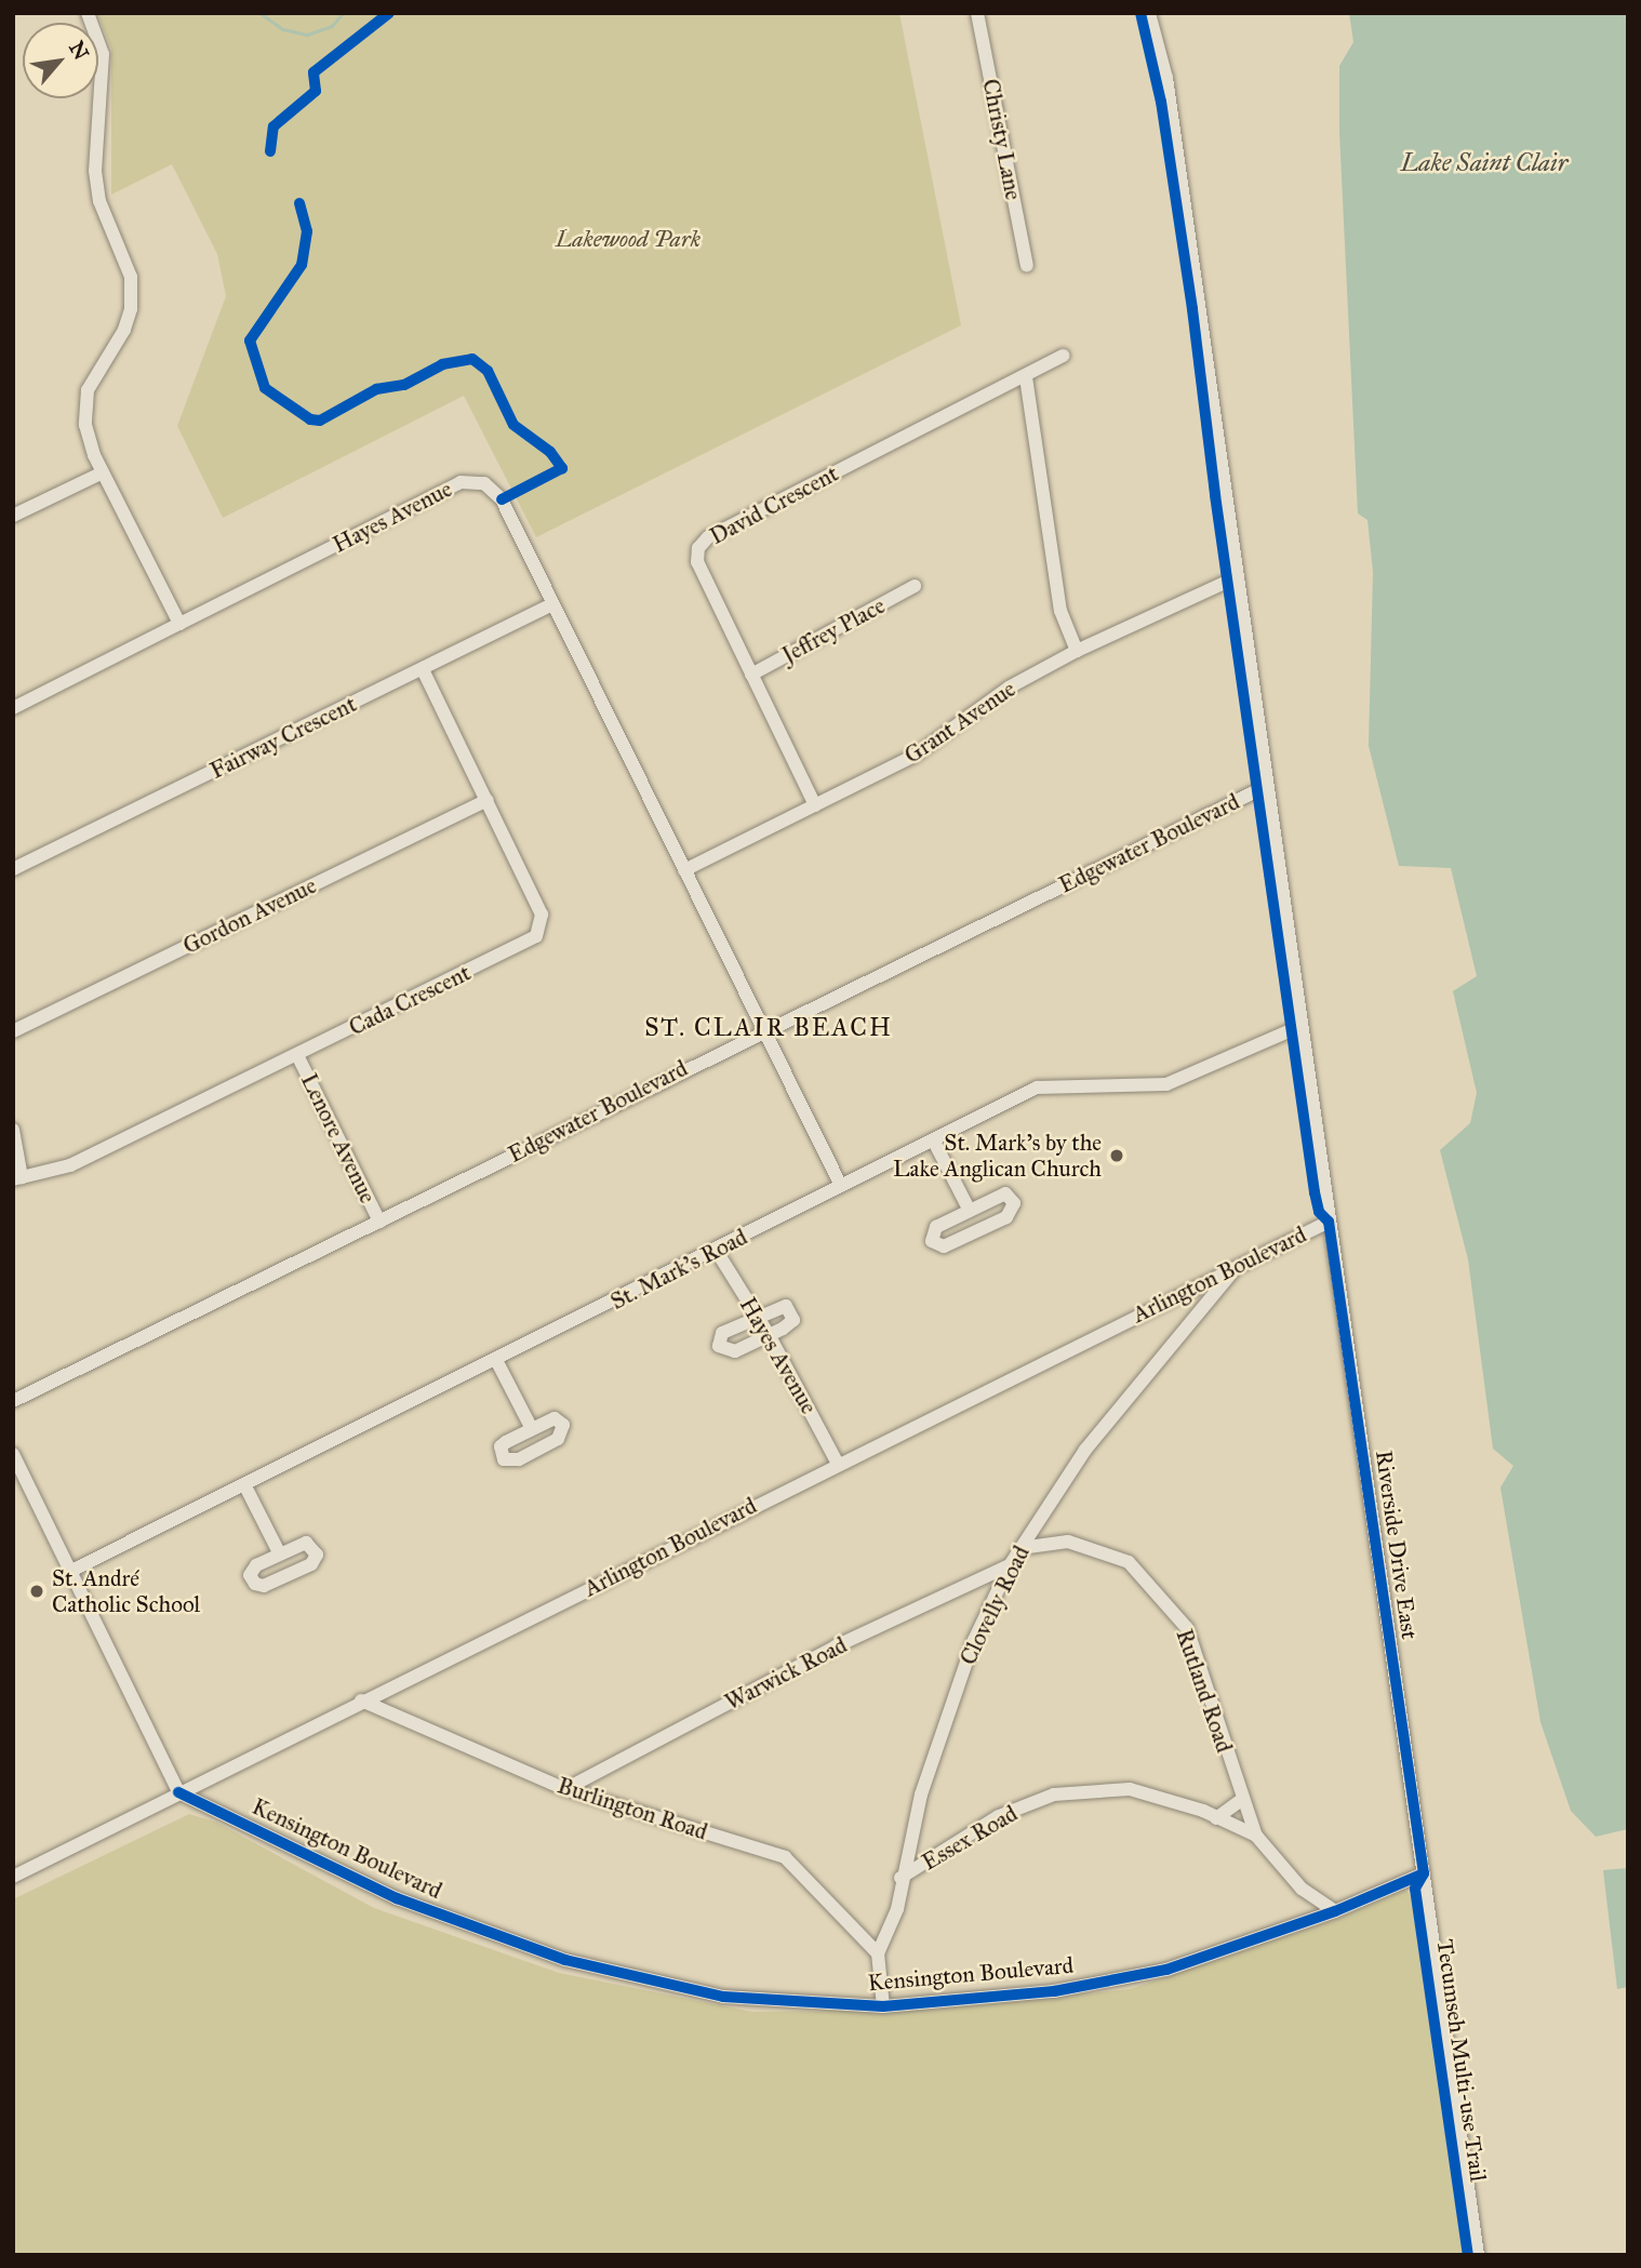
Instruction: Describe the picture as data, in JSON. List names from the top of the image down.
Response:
{
  "streets": {
    "street": [
      "Christy Lane",
      "David Crescent",
      "Hayes Avenue",
      "Jeffrey Place",
      "Grant Avenue",
      "Fairway Crescent",
      "Edgewater Boulevard",
      "Gordon Avenue",
      "Cada Crescent",
      "Lenore Avenue",
      "St. Mark's Road",
      "Arlington Boulevard",
      "Riverside Drive East",
      "Clovelly Road",
      "Warwick Road",
      "Rutland Road",
      "Burlington Road",
      "Essex Road",
      "Kensington Boulevard"
    ],
    "cycle path": ["Tecumseh Multi-use Trail"]
  },
  "crossings": [
    ["David Crescent", "Jeffrey Place"],
    ["David Crescent", "Grant Avenue"],
    ["Hayes Avenue", "Grant Avenue"],
    ["Hayes Avenue", "Fairway Crescent"],
    ["Hayes Avenue", "Edgewater Boulevard"],
    ["Hayes Avenue", "St. Mark's Road"],
    ["Hayes Avenue", "Arlington Boulevard"],
    ["Grant Avenue", "Riverside Drive East"],
    ["Fairway Crescent", "Cada Crescent"],
    ["Edgewater Boulevard", "Lenore Avenue"],
    ["Edgewater Boulevard", "Riverside Drive East"],
    ["Gordon Avenue", "Cada Crescent"],
    ["Cada Crescent", "Lenore Avenue"],
    ["St. Mark's Road", "Riverside Drive East"],
    ["Arlington Boulevard", "Riverside Drive East"],
    ["Arlington Boulevard", "Clovelly Road"],
    ["Arlington Boulevard", "Burlington Road"],
    ["Arlington Boulevard", "Kensington Boulevard"],
    ["Riverside Drive East", "Kensington Boulevard"],
    ["Clovelly Road", "Warwick Road"],
    ["Clovelly Road", "Rutland Road"],
    ["Clovelly Road", "Burlington Road"],
    ["Clovelly Road", "Essex Road"],
    ["Clovelly Road", "Kensington Boulevard"],
    ["Warwick Road", "Burlington Road"],
    ["Rutland Road", "Essex Road"],
    ["Rutland Road", "Kensington Boulevard"]
  ],
  "districts": ["ST. CLAIR BEACH"],
  "water": ["Lake Saint Clair"],
  "parks": ["Lakewood Park"],
  "places": ["St. Mark's by the Lake Anglican Church", "St. André Catholic School"],
  "north": "top right"
}
